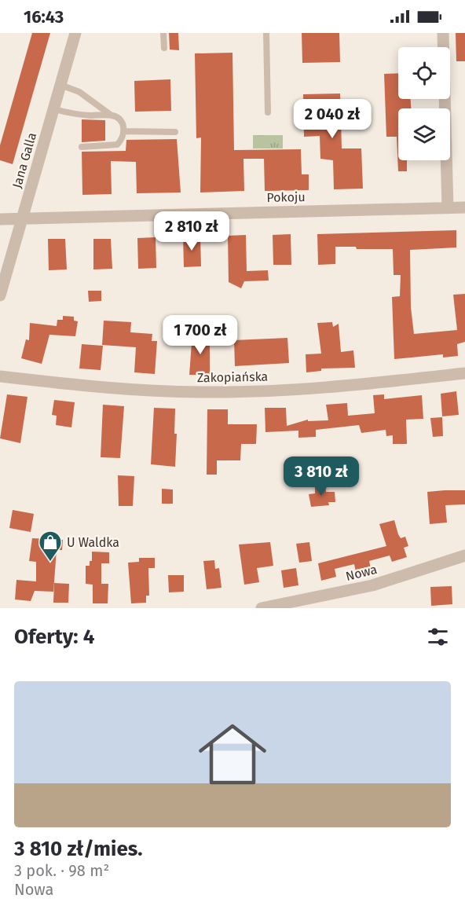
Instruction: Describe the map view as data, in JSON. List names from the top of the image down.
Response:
{
  "streets": {
    "street": [
      "Jana Galla",
      "Pokoju",
      "Zakopiańska",
      "Nowa"
    ]
  },
  "crossings": [
    ["Jana Galla", "Pokoju"]
  ],
  "places": {
    "shop": ["U Waldka"]
  },
  "page": {
    "status": "16:43",
    "price": [
      "2 040 zł",
      "2 810 zł",
      "1 700 zł",
      "3 810 zł"
    ],
    "heading": "Oferty: 4",
    "list": [
      {
        "name": "3 810 zł/mies.",
        "note": "3 pok. · 98 m² · Nowa"
      }
    ]
  }
}
